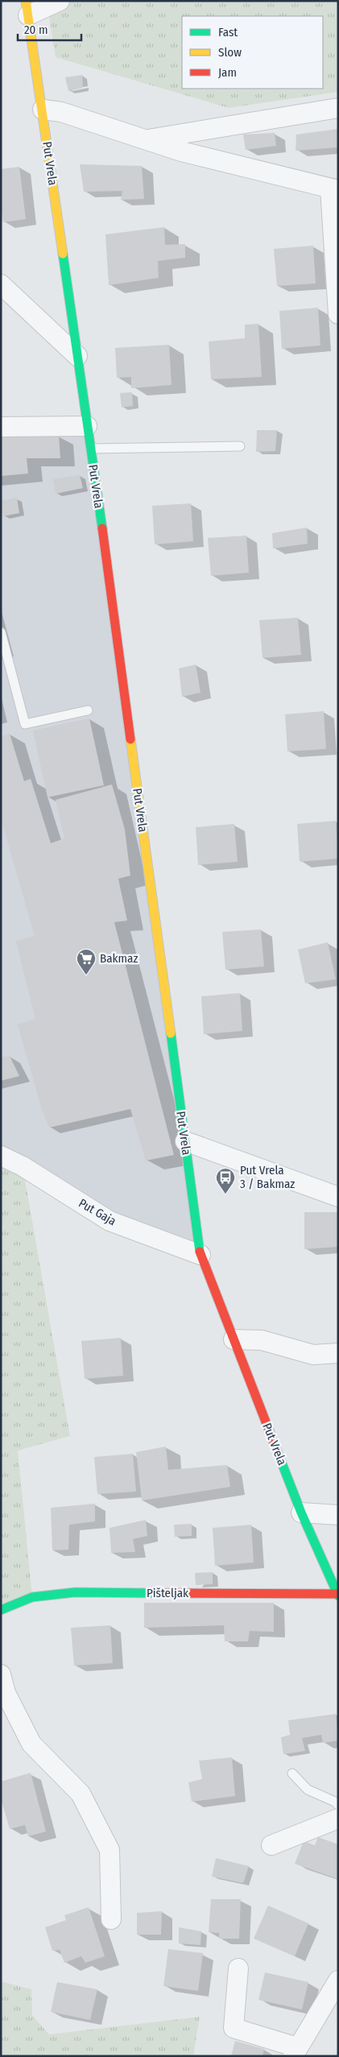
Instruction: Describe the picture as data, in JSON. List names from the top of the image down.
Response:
{
  "streets": {
    "main road": ["Put Vrela", "Pišteljak"],
    "street": ["Put Gaja"]
  },
  "crossings": [
    ["Put Vrela", "Put Gaja"],
    ["Put Vrela", "Pišteljak"]
  ],
  "places": {
    "supermarket": ["Bakmaz"],
    "bus stop": ["Put Vrela 3 / Bakmaz"]
  },
  "legend": ["Fast", "Slow", "Jam"],
  "scale_bar": "20 m"
}
